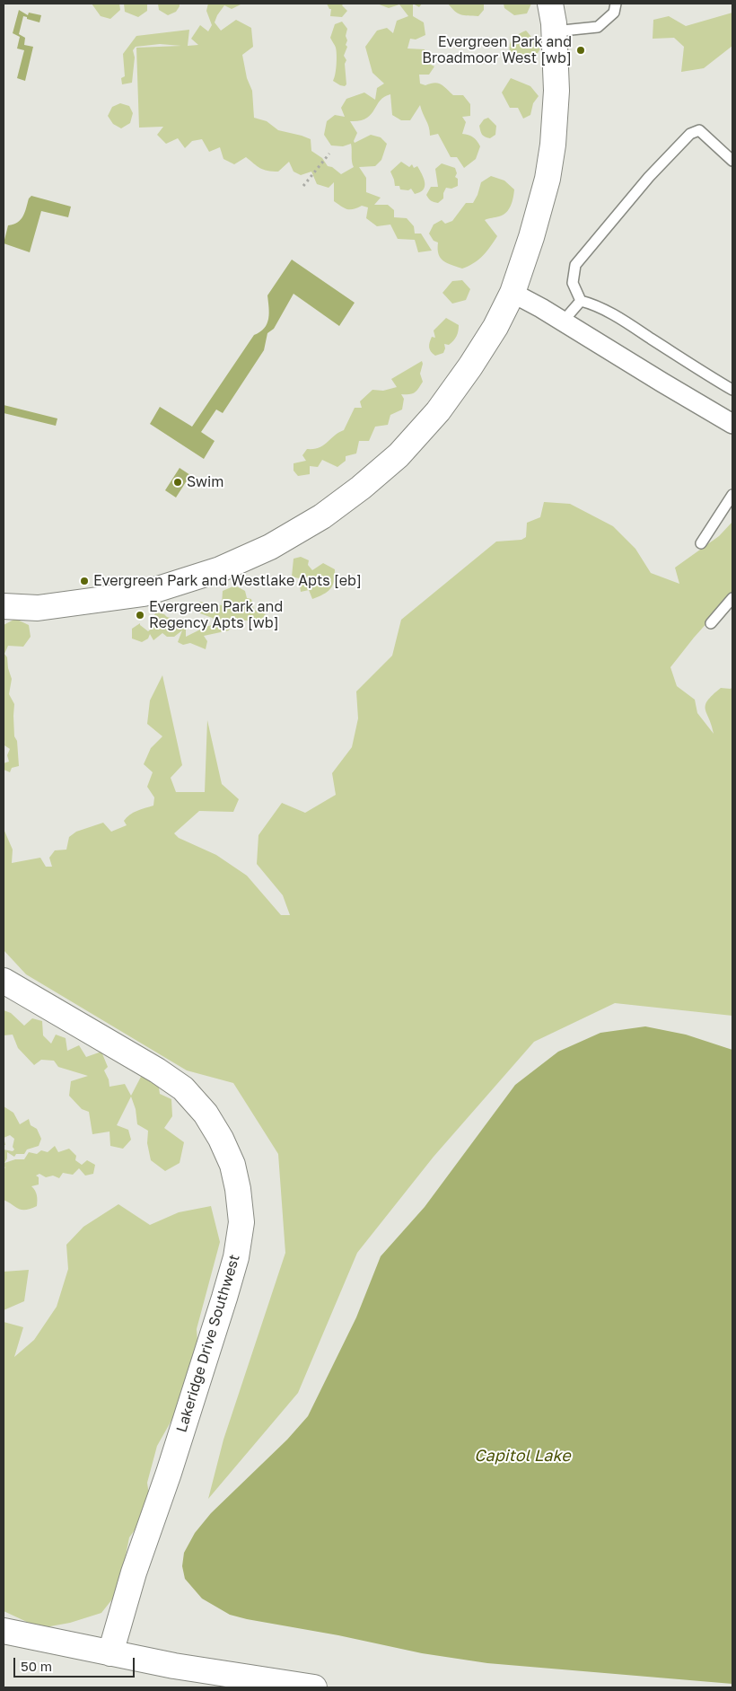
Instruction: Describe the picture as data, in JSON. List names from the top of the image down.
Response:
{
  "streets": {
    "street": ["Lakeridge Drive Southwest"]
  },
  "water": ["Capitol Lake"],
  "places": [
    "Evergreen Park and Broadmoor West [wb]",
    "Swim",
    "Evergreen Park and Westlake Apts [eb]",
    "Evergreen Park and Regency Apts [wb]"
  ],
  "scale_bar": "50 m"
}
